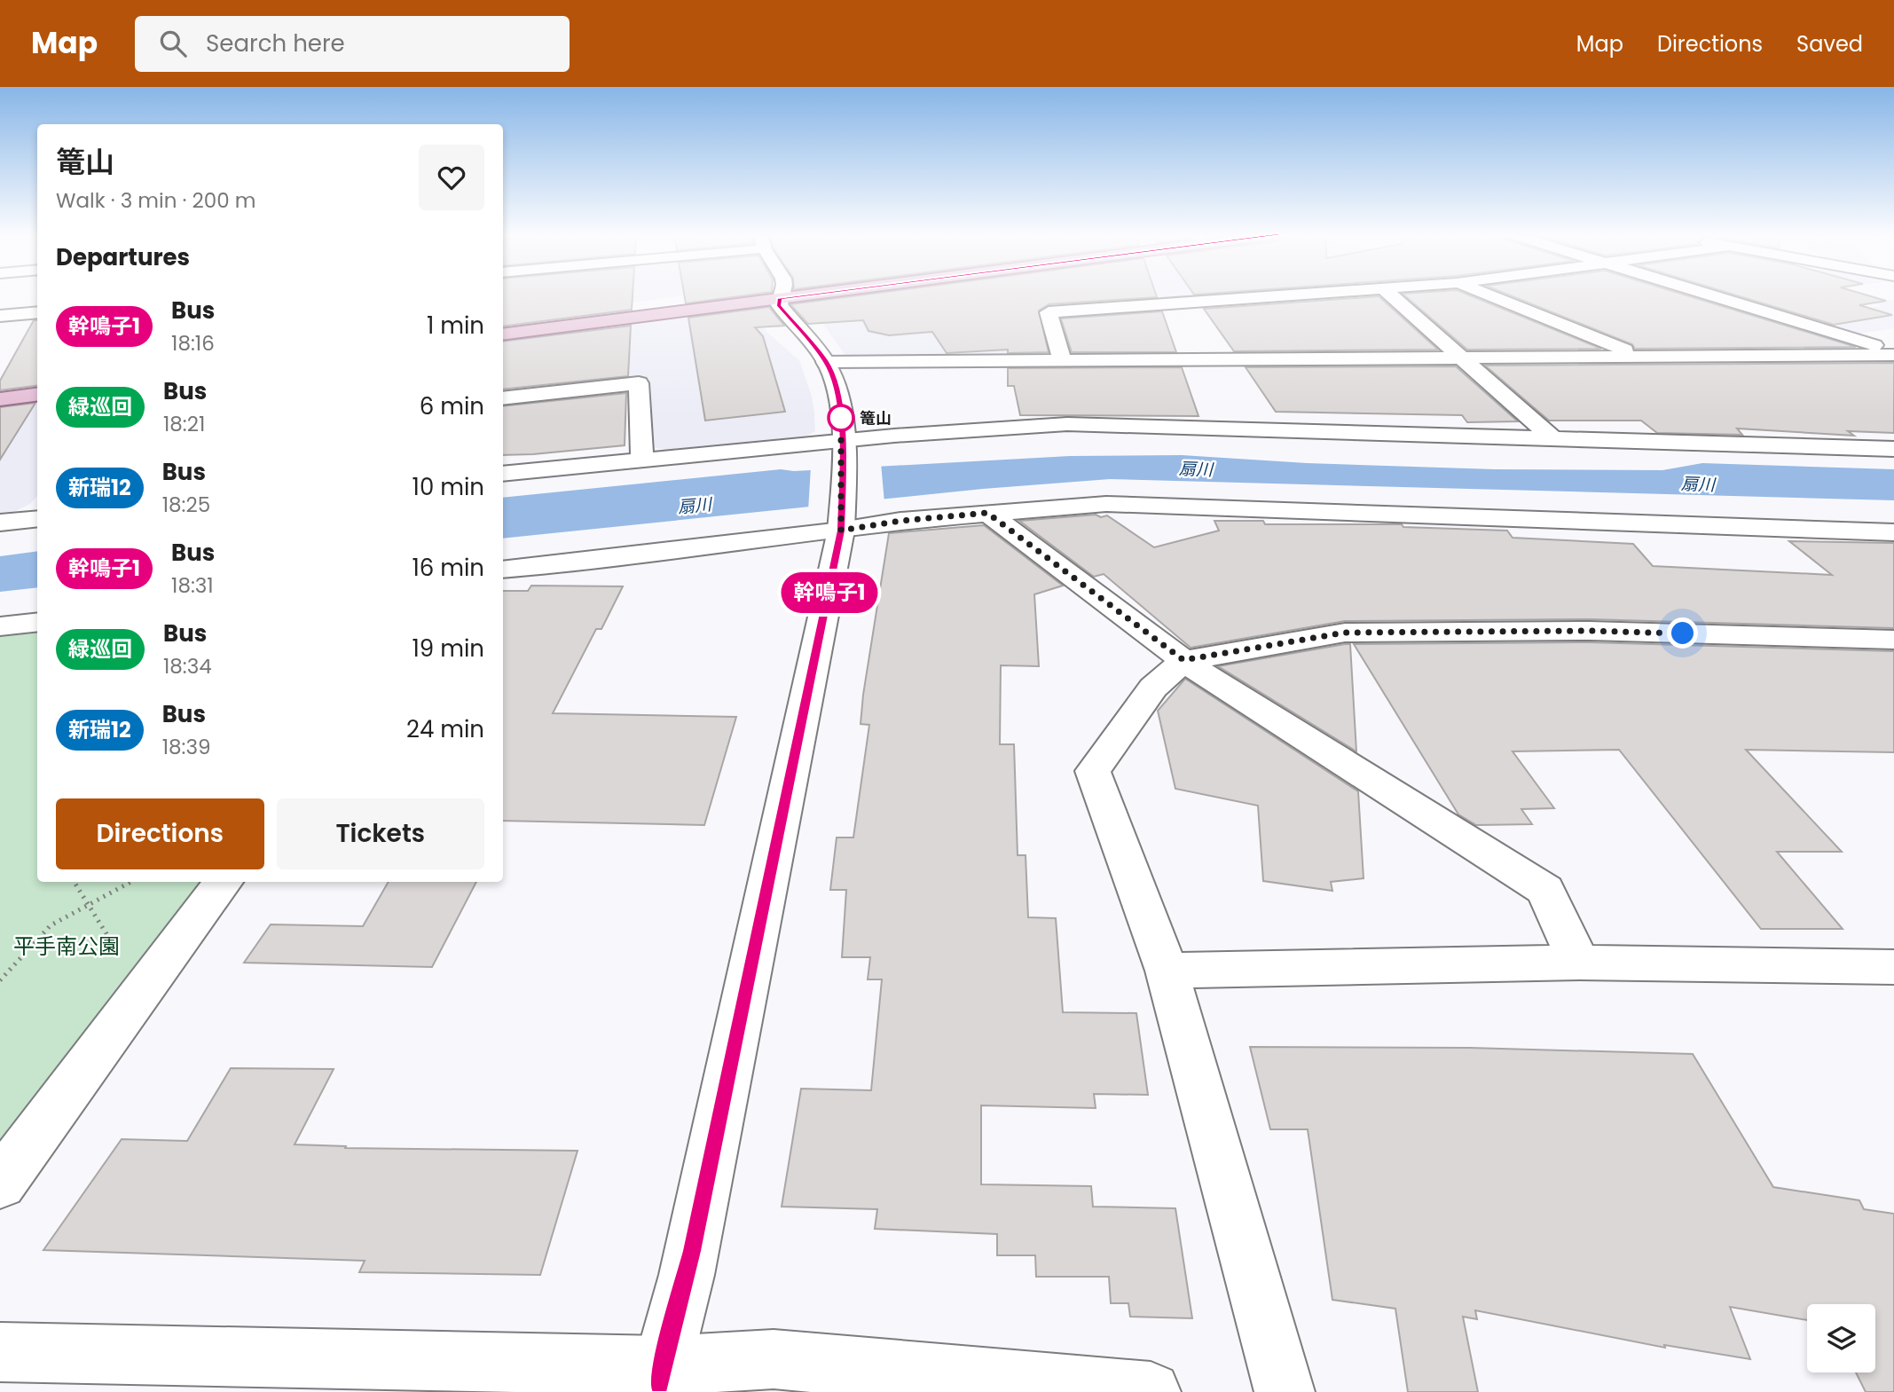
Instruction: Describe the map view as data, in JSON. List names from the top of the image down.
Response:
{
  "water": ["扇川"],
  "parks": ["平手南公園"],
  "places": ["篭山"],
  "lines": ["bus line 幹鳴子1"],
  "page": {
    "header": "Map",
    "search": "Search here",
    "nav": ["Map", "Directions", "Saved"],
    "on_map": "幹鳴子1",
    "heading": [
      ["篭山", "Walk · 3 min · 200 m"],
      "Departures"
    ],
    "list": [
      {
        "mark": "幹鳴子1",
        "name": "Bus",
        "note": "18:16",
        "value": "1 min"
      },
      {
        "mark": "緑巡回",
        "name": "Bus",
        "note": "18:21",
        "value": "6 min"
      },
      {
        "mark": "新瑞12",
        "name": "Bus",
        "note": "18:25",
        "value": "10 min"
      },
      {
        "mark": "幹鳴子1",
        "name": "Bus",
        "note": "18:31",
        "value": "16 min"
      },
      {
        "mark": "緑巡回",
        "name": "Bus",
        "note": "18:34",
        "value": "19 min"
      },
      {
        "mark": "新瑞12",
        "name": "Bus",
        "note": "18:39",
        "value": "24 min"
      }
    ],
    "buttons": ["Directions", "Tickets"]
  }
}
